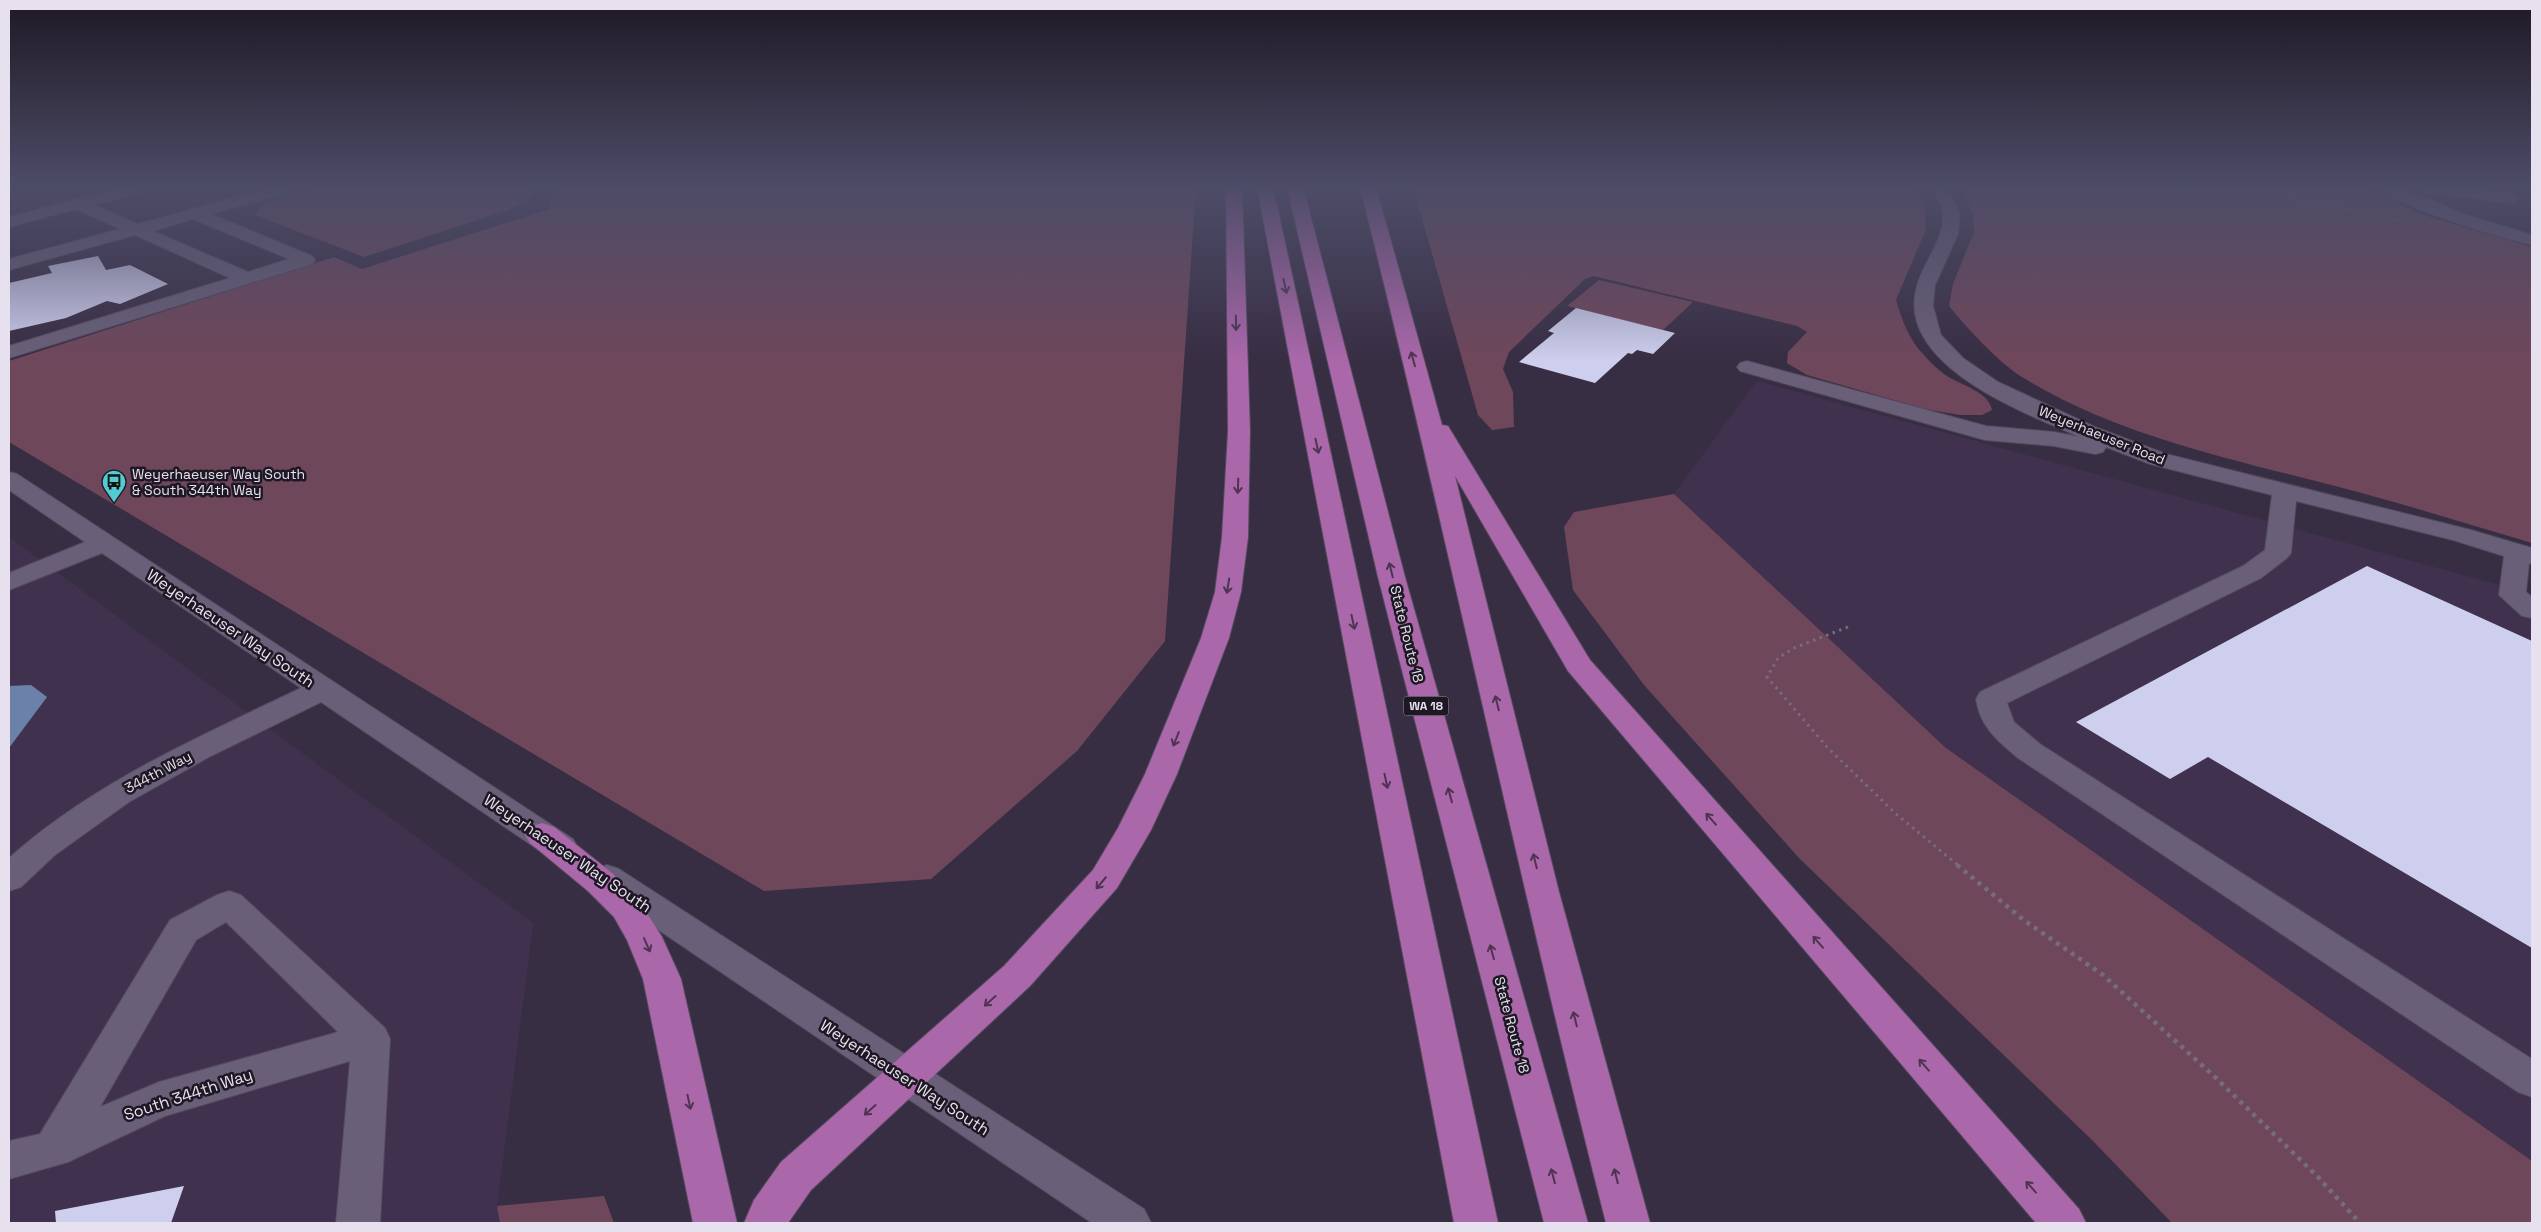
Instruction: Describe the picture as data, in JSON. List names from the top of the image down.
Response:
{
  "streets": {
    "highway": ["State Route 18", "WA 18"],
    "street": [
      "Weyerhaeuser Road",
      "Weyerhaeuser Way South",
      "344th Way",
      "South 344th Way"
    ]
  },
  "crossings": [
    ["Weyerhaeuser Way South", "344th Way"]
  ],
  "places": {
    "bus stop": ["Weyerhaeuser Way South & South 344th Way"]
  }
}
